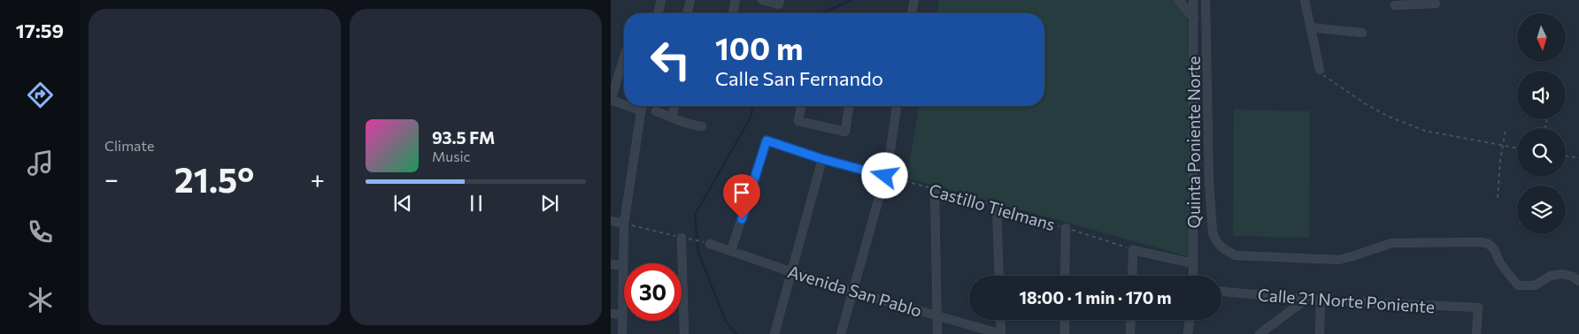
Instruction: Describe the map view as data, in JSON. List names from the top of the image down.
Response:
{
  "streets": {
    "street": ["Quinta Poniente Norte", "Avenida San Pablo", "Calle 21 Norte Poniente"],
    "path": ["Castillo Tielmans"]
  },
  "north": "bottom",
  "page": {
    "tabs": "17:59",
    "tile": "Climate",
    "turn": ["100 m", "Calle San Fernando"],
    "song": ["93.5 FM", "Music"],
    "heat": ["−", "21.5°", "+"],
    "limit": "30",
    "trip": "18:00 · 1 min · 170 m"
  }
}
